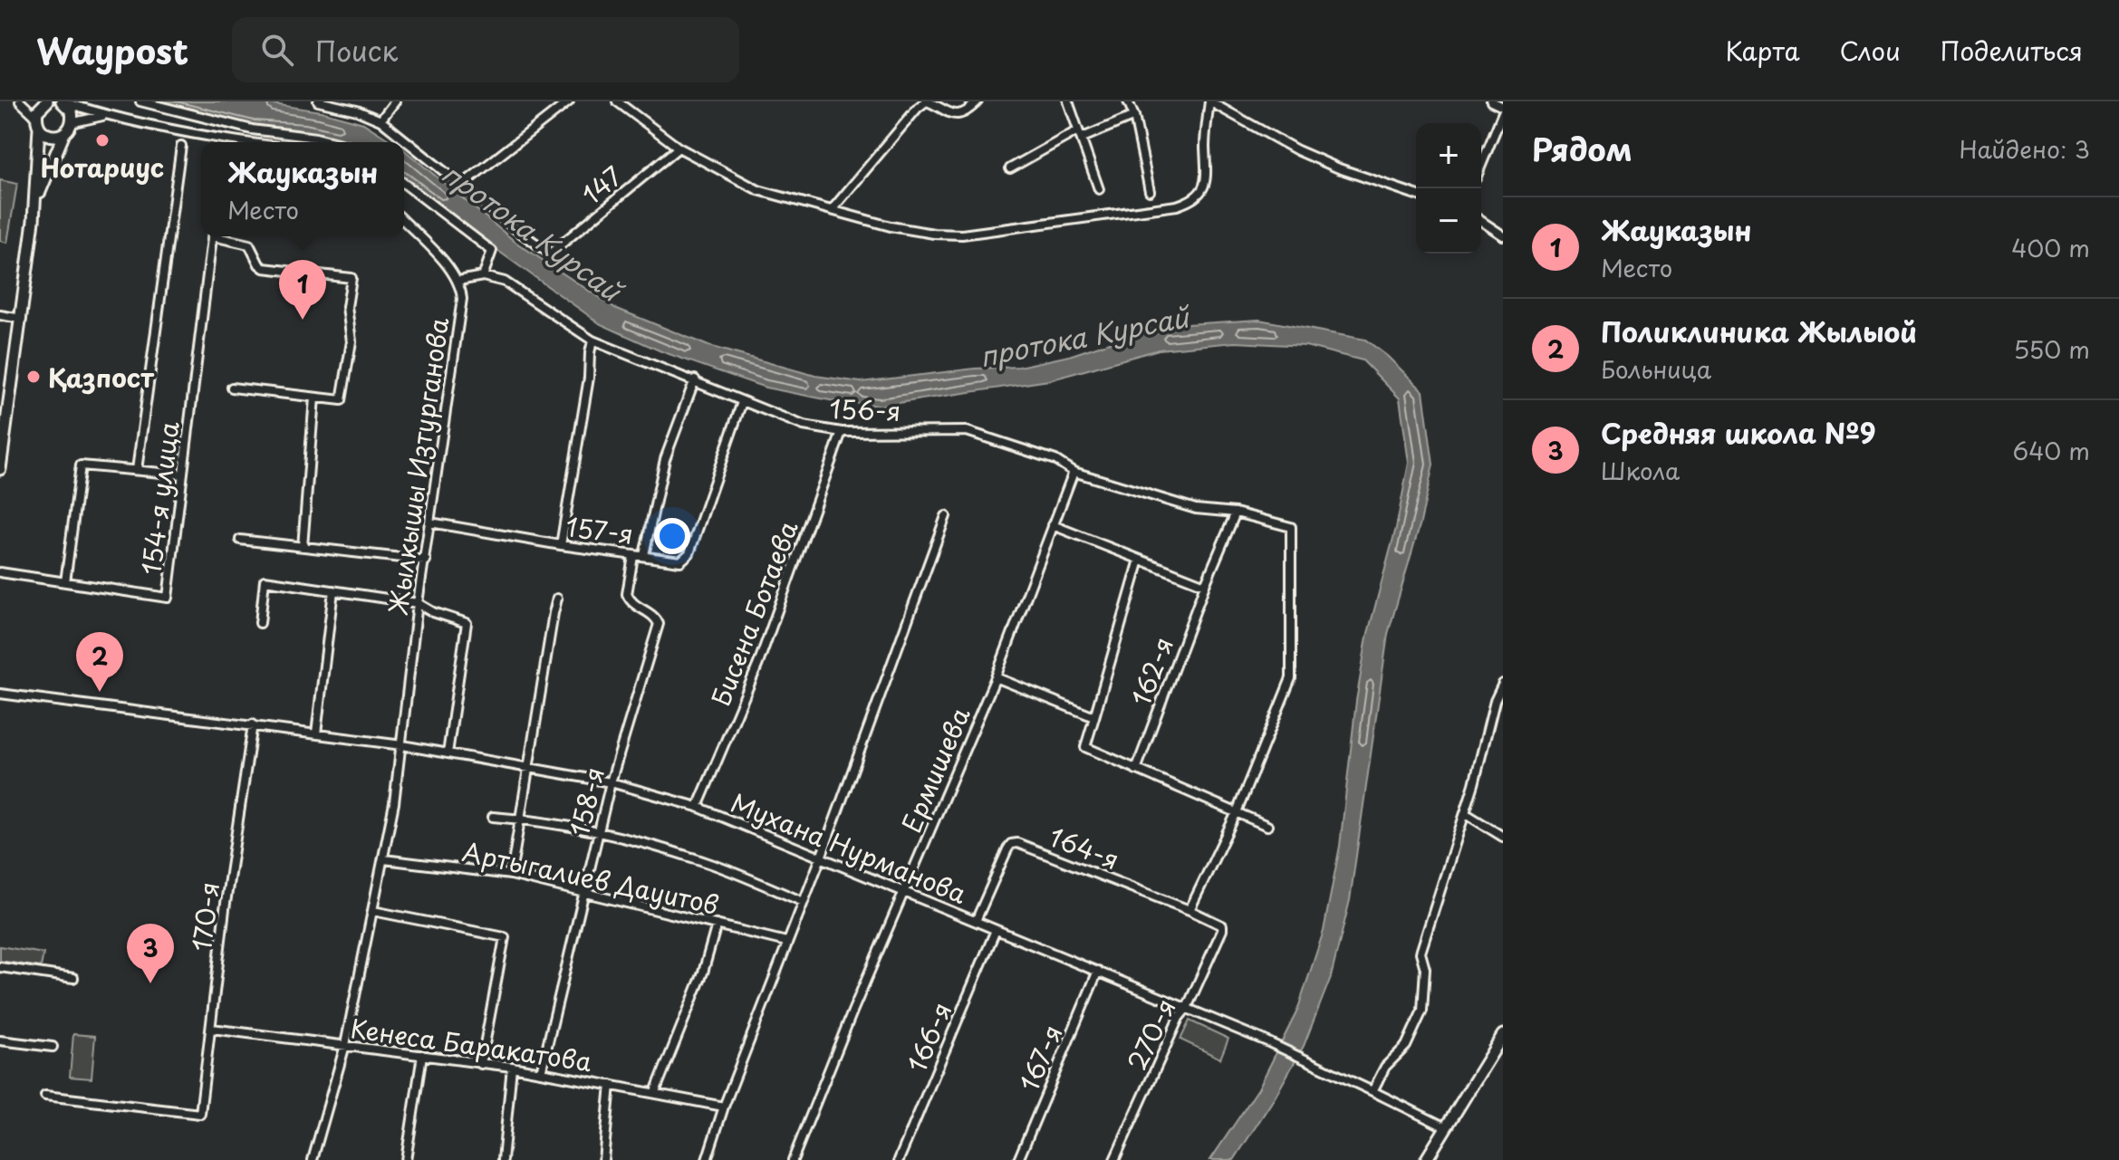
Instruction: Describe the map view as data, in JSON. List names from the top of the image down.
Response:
{
  "streets": {
    "street": [
      "147",
      "156-я",
      "Жылкышы Изтурганова",
      "154-я улица",
      "157-я",
      "Бисена Ботаева",
      "162-я",
      "Ермишева",
      "158-я",
      "Мухана Нурманова",
      "164-я",
      "Артыгалиев Дауитов",
      "170-я",
      "270-я",
      "166-я",
      "Кенеса Баракатова",
      "167-я"
    ]
  },
  "crossings": [
    ["156-я", "157-я"],
    ["156-я", "Бисена Ботаева"],
    ["156-я", "162-я"],
    ["156-я", "Ермишева"],
    ["Жылкышы Изтурганова", "157-я"],
    ["Жылкышы Изтурганова", "Мухана Нурманова"],
    ["Жылкышы Изтурганова", "Артыгалиев Дауитов"],
    ["Жылкышы Изтурганова", "Кенеса Баракатова"],
    ["157-я", "158-я"],
    ["Бисена Ботаева", "Мухана Нурманова"],
    ["Ермишева", "Мухана Нурманова"],
    ["158-я", "Мухана Нурманова"],
    ["158-я", "Артыгалиев Дауитов"],
    ["158-я", "Кенеса Баракатова"],
    ["Мухана Нурманова", "164-я"],
    ["Мухана Нурманова", "170-я"],
    ["Мухана Нурманова", "270-я"],
    ["Мухана Нурманова", "166-я"],
    ["Мухана Нурманова", "167-я"],
    ["164-я", "270-я"],
    ["170-я", "Кенеса Баракатова"]
  ],
  "water": ["протока Курсай"],
  "places": ["Нотариус", "Қазпост"],
  "page": {
    "header": "Waypost",
    "search": "Поиск",
    "nav": ["Карта", "Слои", "Поделиться"],
    "heading": ["Рядом", "Найдено: 3"],
    "map_buttons": ["+", "−"],
    "popup": ["Жауказын", "Место"],
    "list": [
      {
        "mark": "1",
        "name": "Жауказын",
        "note": "Место",
        "value": "400 m"
      },
      {
        "mark": "2",
        "name": "Поликлиника Жылыой",
        "note": "Больница",
        "value": "550 m"
      },
      {
        "mark": "3",
        "name": "Средняя школа №9",
        "note": "Школа",
        "value": "640 m"
      }
    ],
    "pins": ["1", "2", "3"]
  }
}
